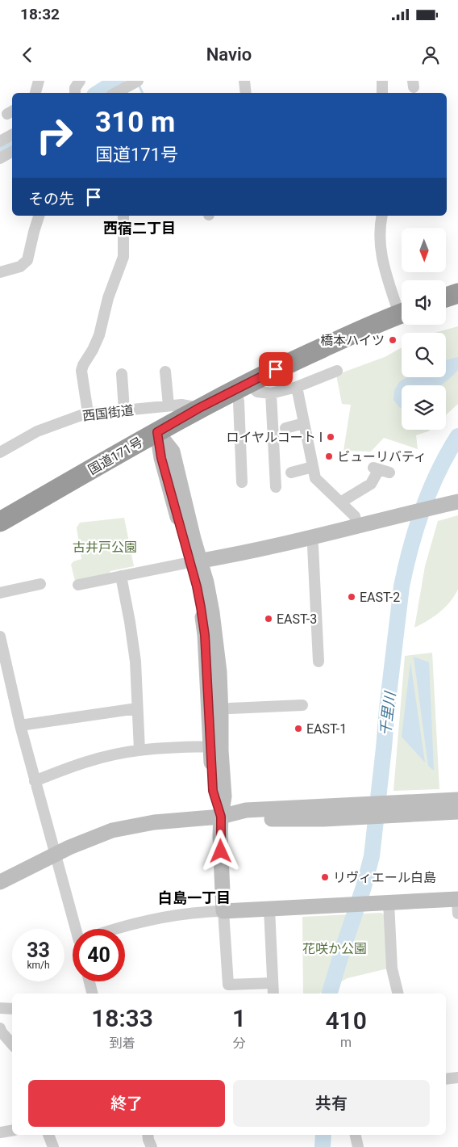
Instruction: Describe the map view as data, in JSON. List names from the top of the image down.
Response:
{
  "streets": {
    "highway": ["国道171号"],
    "street": ["西国街道"]
  },
  "crossings": [
    ["西国街道", "国道171号"]
  ],
  "districts": ["西宿二丁目", "白島一丁目"],
  "water": ["千里川"],
  "parks": ["古井戸公園", "花咲か公園"],
  "places": [
    "橋本ハイツ",
    "ロイヤルコート I",
    "ビューリバティ",
    "EAST-2",
    "EAST-3",
    "EAST-1",
    "リヴィエール白島"
  ],
  "north": "bottom",
  "page": {
    "status": "18:32",
    "header": "Navio",
    "turn": ["310 m", "国道171号"],
    "then": "その先",
    "speed": "33 km/h",
    "limit": "40",
    "eta": [
      "18:33",
      "到着",
      "1",
      "分",
      "410",
      "m"
    ],
    "buttons": ["終了", "共有"]
  }
}
